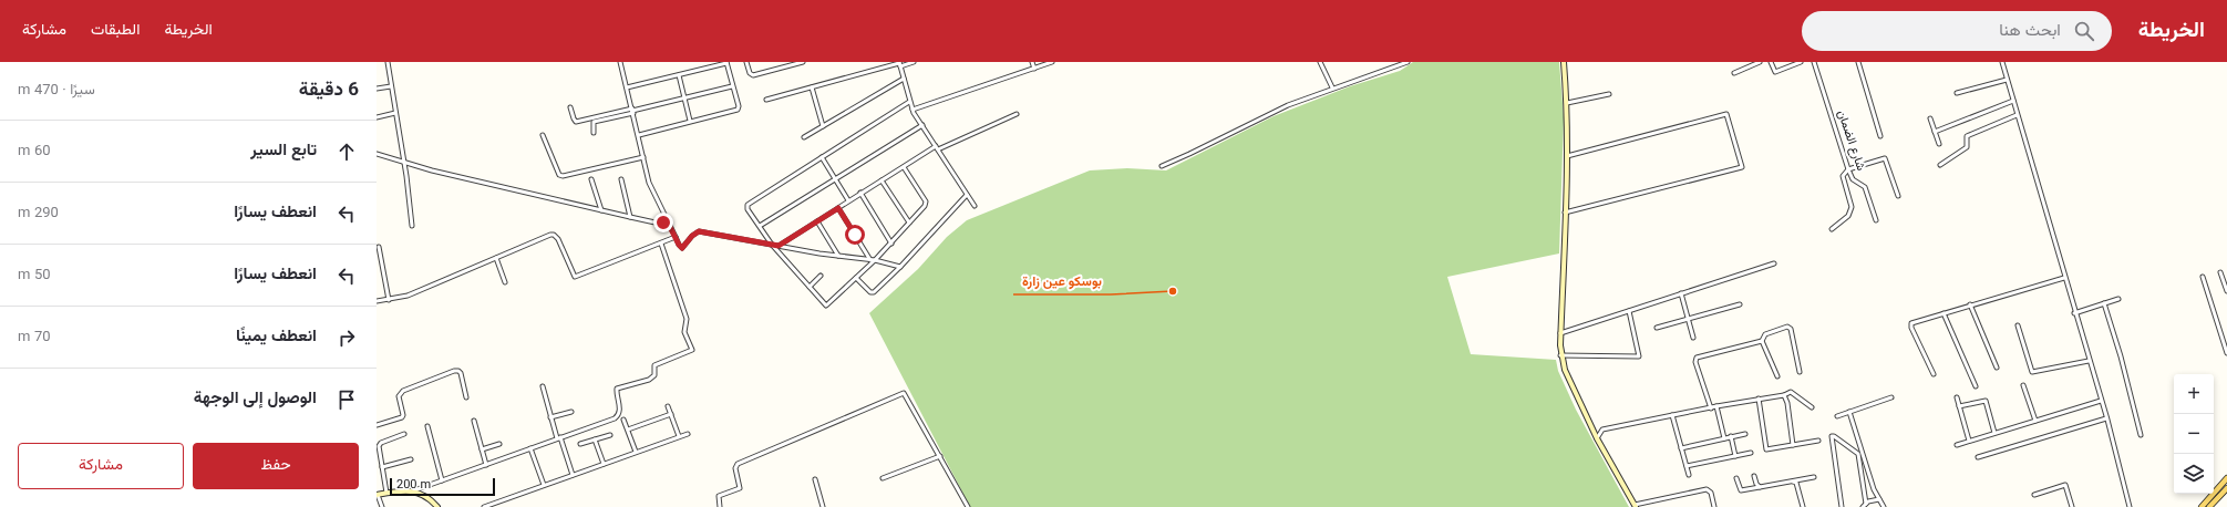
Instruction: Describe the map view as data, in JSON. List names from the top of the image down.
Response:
{
  "streets": {
    "street": ["شارع الضمان"]
  },
  "places": ["بوسكو عين زارة"],
  "scale_bar": "200 m",
  "page": {
    "header": "الخريطة",
    "search": "ابحث هنا",
    "nav": ["الخريطة", "الطبقات", "مشاركة"],
    "heading": ["6 دقيقة", "سيرًا · 470 m"],
    "list": [
      ["تابع السير", "60 m"],
      ["انعطف يسارًا", "290 m"],
      ["انعطف يسارًا", "50 m"],
      ["انعطف يمينًا", "70 m"],
      "الوصول إلى الوجهة"
    ],
    "map_buttons": ["+", "−"],
    "buttons": ["حفظ", "مشاركة"],
    "scale": "200 m"
  }
}
